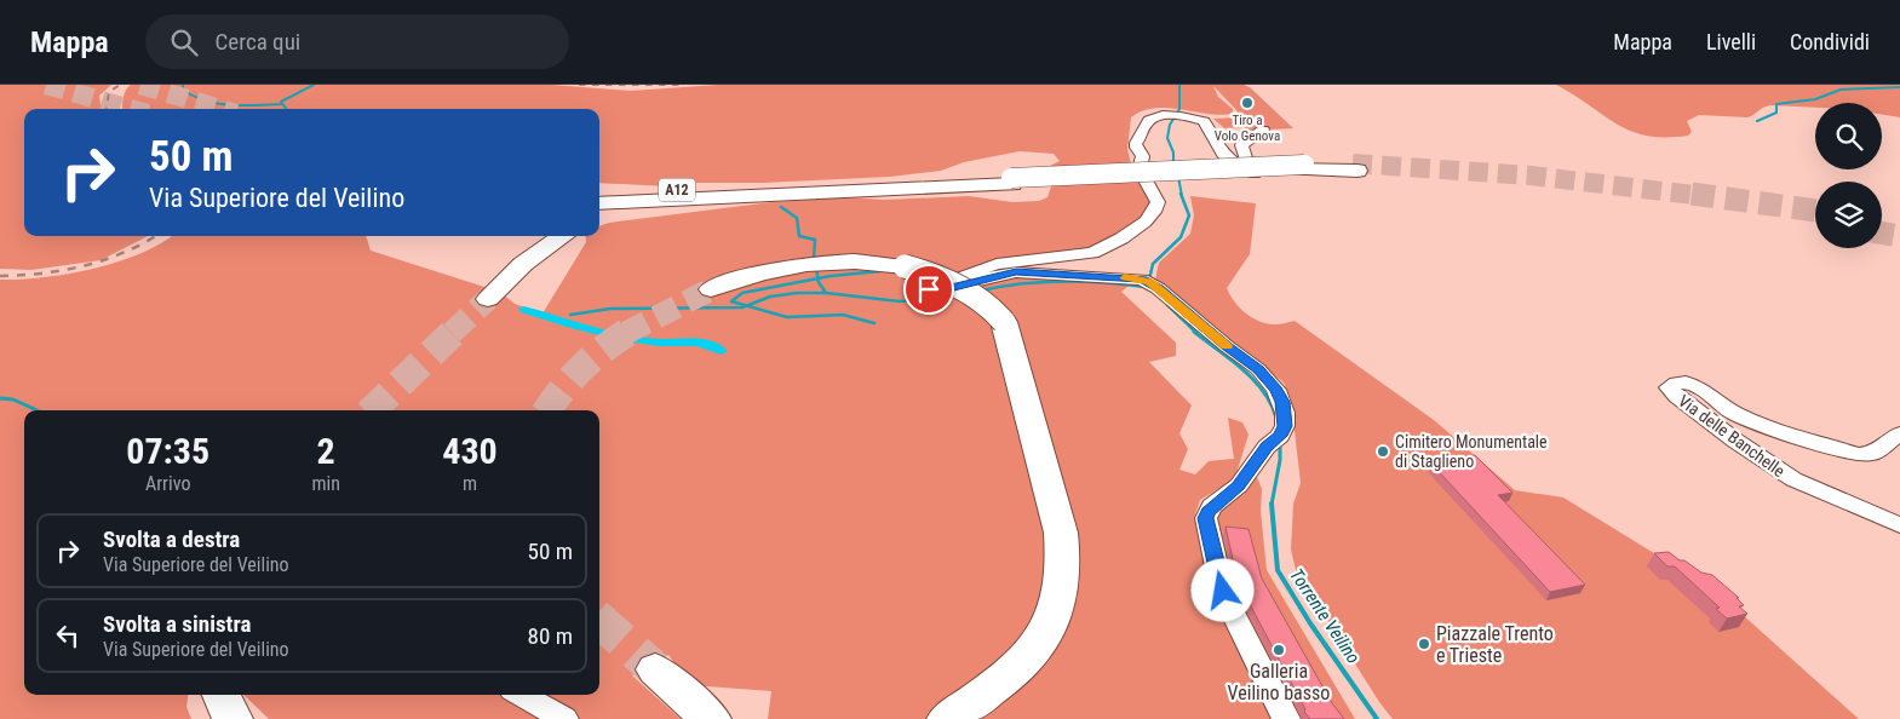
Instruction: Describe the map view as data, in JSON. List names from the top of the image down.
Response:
{
  "streets": {
    "highway": ["A12"],
    "street": ["Via delle Banchelle"]
  },
  "water": ["Torrente Veilino"],
  "places": [
    "Tiro a Volo Genova",
    "Cimitero Monumentale di Staglieno",
    "Piazzale Trento e Trieste",
    "Galleria Veilino basso"
  ],
  "page": {
    "header": "Mappa",
    "search": "Cerca qui",
    "nav": ["Mappa", "Livelli", "Condividi"],
    "turn": ["50 m", "Via Superiore del Veilino"],
    "eta": [
      "07:35",
      "Arrivo",
      "2",
      "min",
      "430",
      "m"
    ],
    "list": [
      {
        "name": "Svolta a destra",
        "note": "Via Superiore del Veilino",
        "value": "50 m"
      },
      {
        "name": "Svolta a sinistra",
        "note": "Via Superiore del Veilino",
        "value": "80 m"
      }
    ]
  }
}
